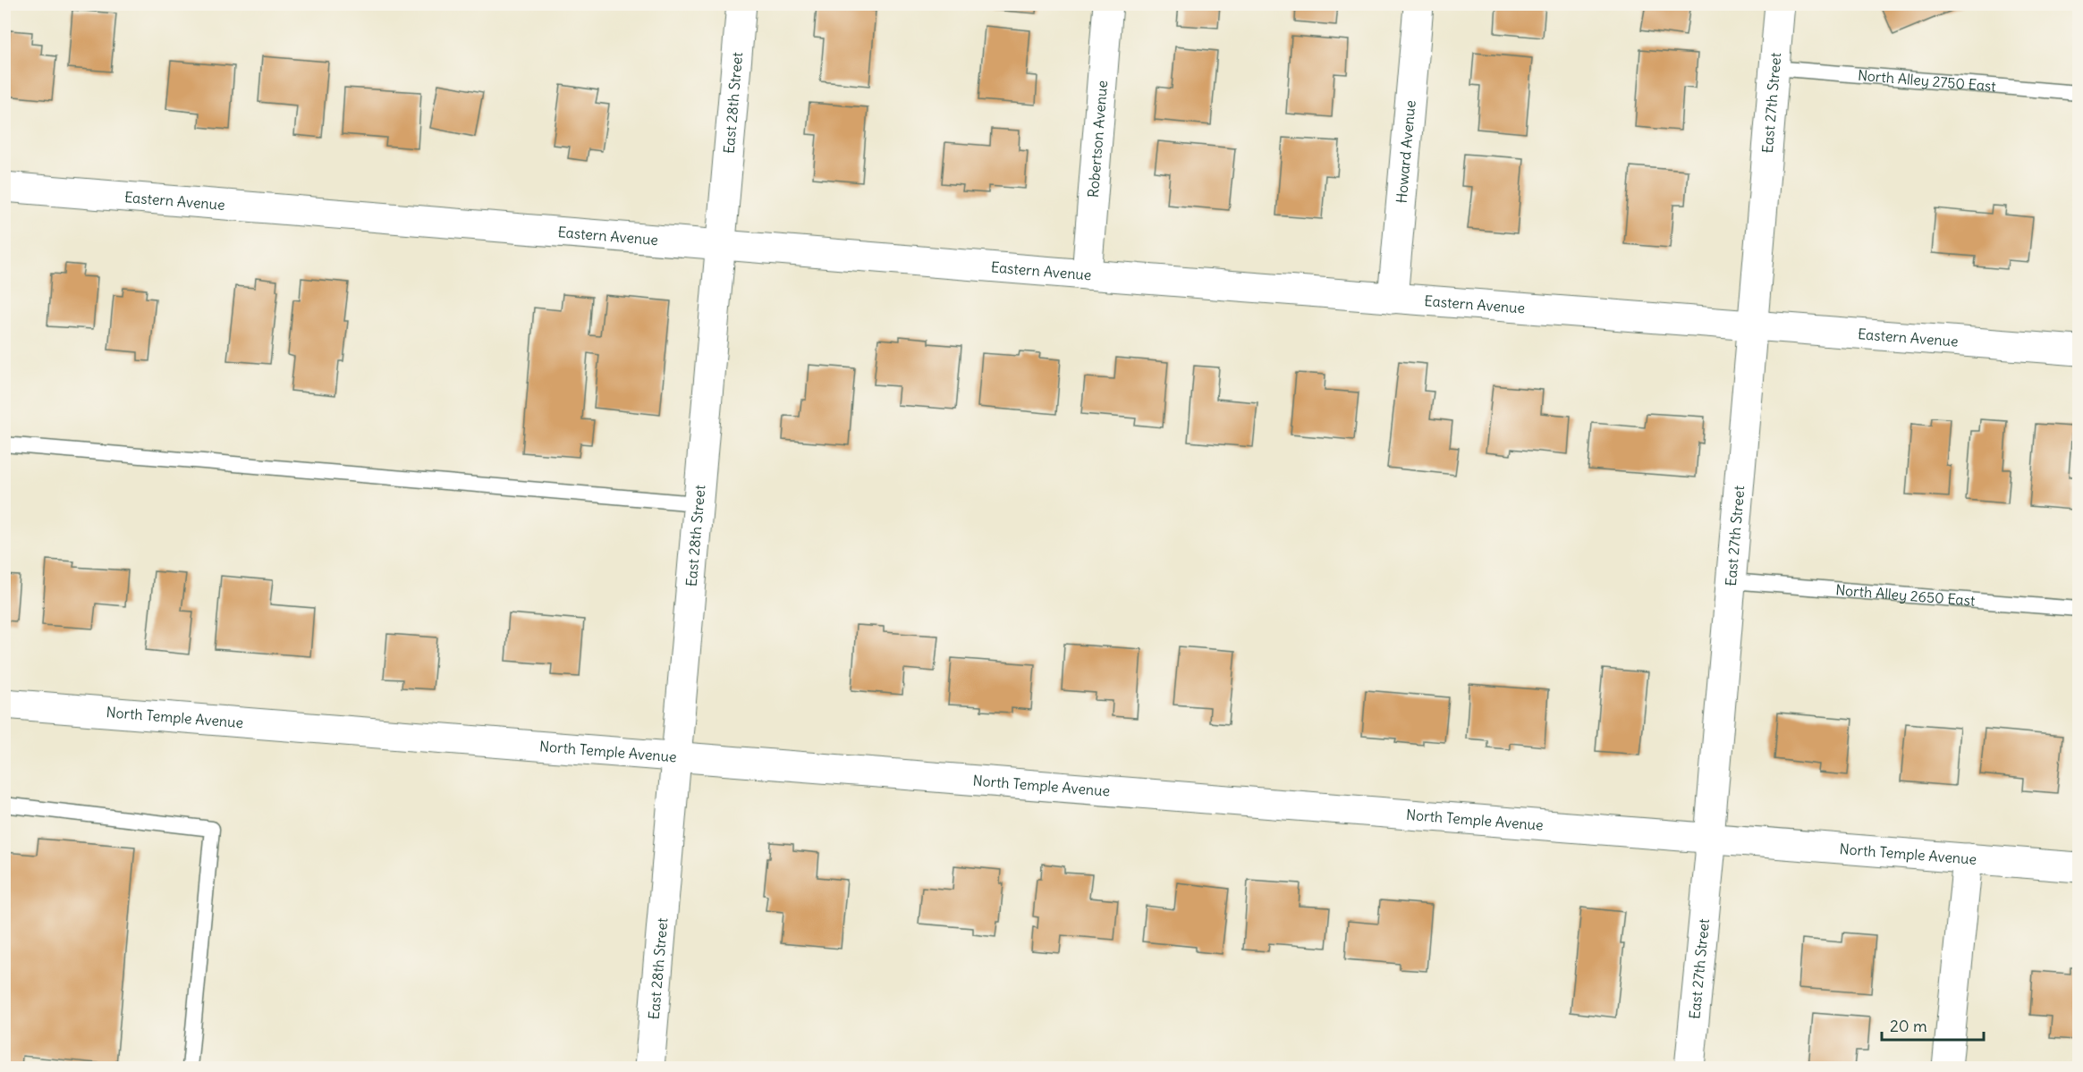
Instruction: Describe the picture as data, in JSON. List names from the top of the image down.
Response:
{
  "streets": {
    "street": [
      "East 28th Street",
      "East 27th Street",
      "Robertson Avenue",
      "Howard Avenue",
      "Eastern Avenue",
      "North Temple Avenue"
    ],
    "lane": ["North Alley 2750 East", "North Alley 2650 East"]
  },
  "crossings": [
    ["North Alley 2750 East", "East 27th Street"],
    ["East 28th Street", "Eastern Avenue"],
    ["East 28th Street", "North Temple Avenue"],
    ["East 27th Street", "Eastern Avenue"],
    ["East 27th Street", "North Alley 2650 East"],
    ["East 27th Street", "North Temple Avenue"],
    ["Robertson Avenue", "Eastern Avenue"],
    ["Howard Avenue", "Eastern Avenue"]
  ],
  "scale_bar": "20 m"
}
